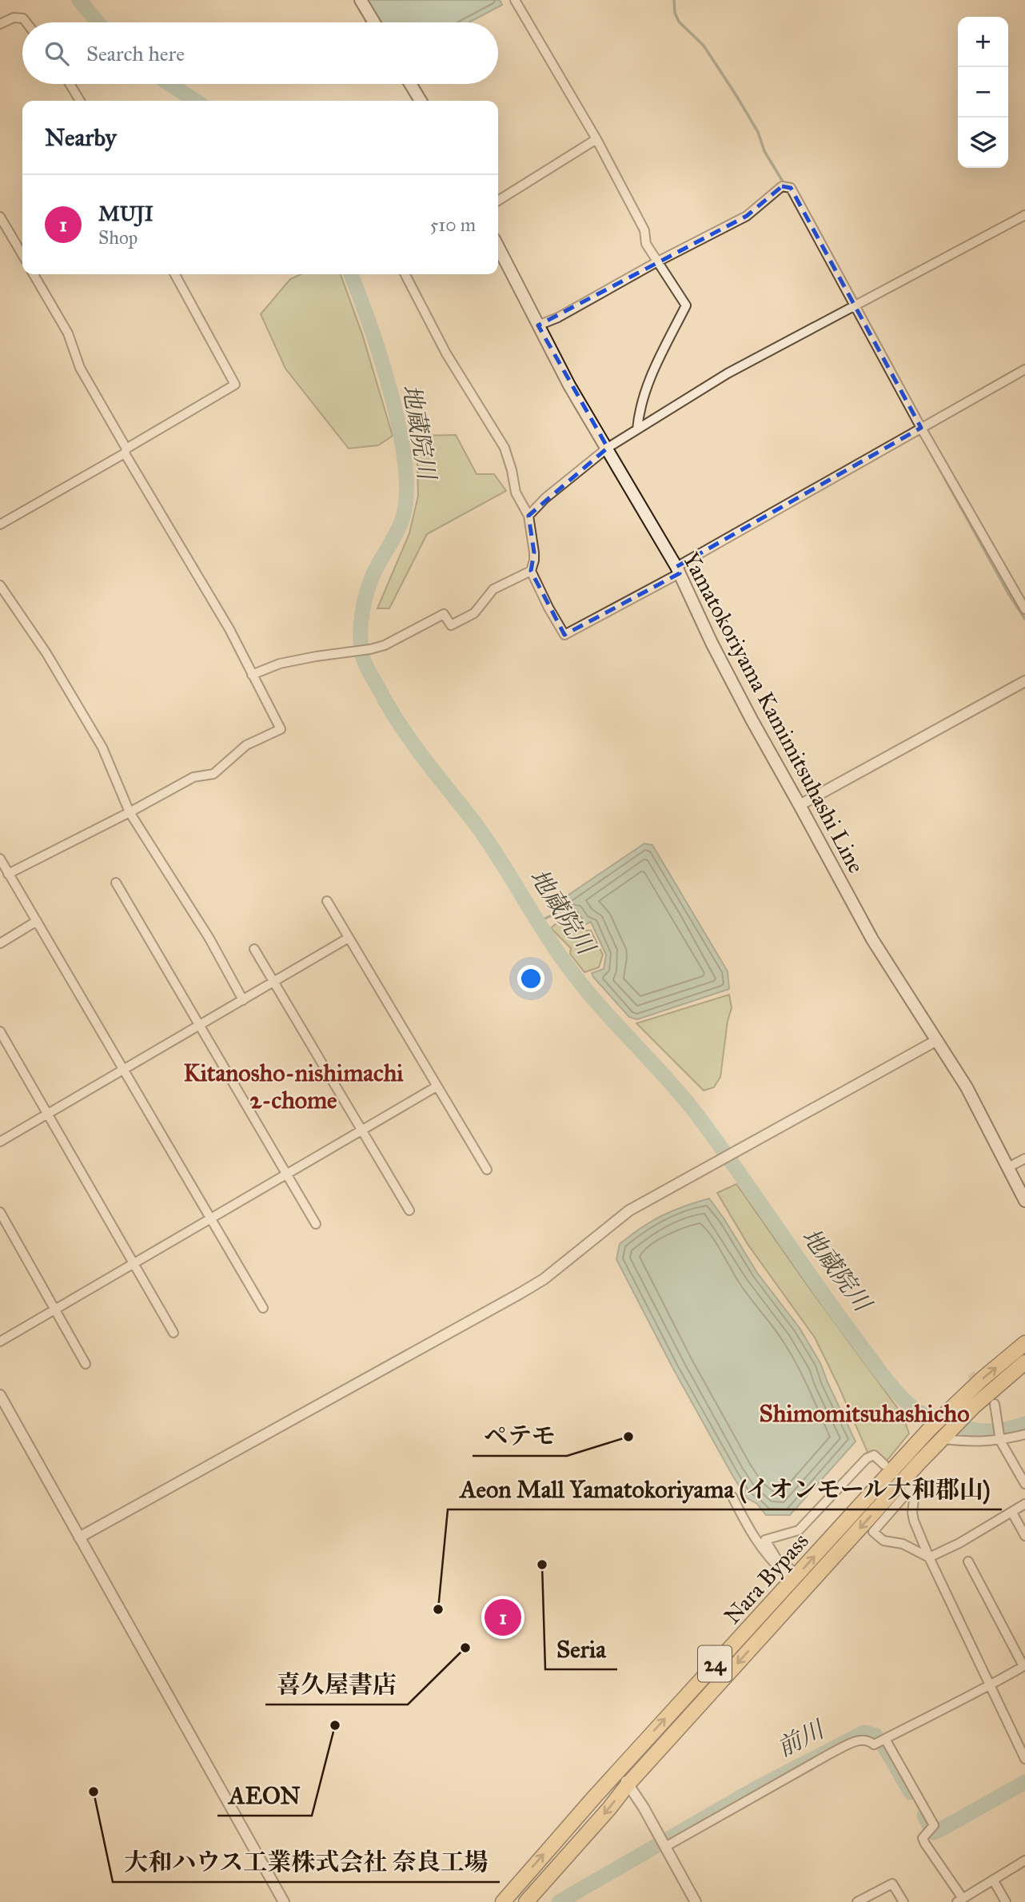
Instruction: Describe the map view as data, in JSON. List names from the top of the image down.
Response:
{
  "streets": {
    "highway": ["Nara Bypass", "24"],
    "main road": ["Yamatokoriyama Kamimitsuhashi Line"]
  },
  "districts": ["Kitanosho-nishimachi 2-chome", "Shimomitsuhashicho"],
  "water": ["地蔵院川", "前川"],
  "places": [
    "ペテモ",
    "Seria",
    "Aeon Mall Yamatokoriyama (イオンモール大和郡山)",
    "喜久屋書店",
    "AEON",
    "大和ハウス工業株式会社 奈良工場"
  ],
  "page": {
    "map_buttons": ["+", "−"],
    "search": "Search here",
    "heading": "Nearby",
    "list": [
      {
        "mark": "1",
        "name": "MUJI",
        "note": "Shop",
        "value": "510 m"
      }
    ],
    "pins": "1"
  }
}
